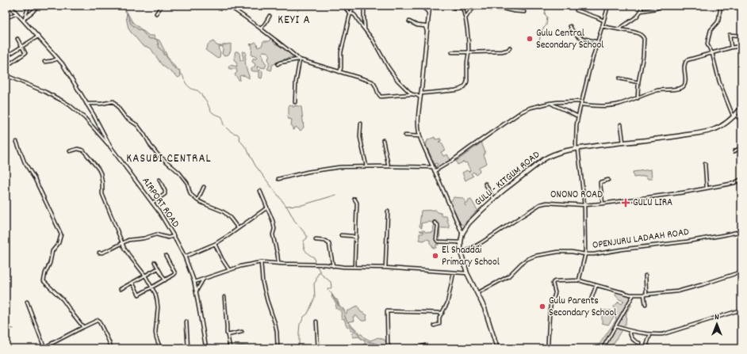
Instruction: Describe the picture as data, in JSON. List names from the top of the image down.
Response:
{
  "streets": {
    "main road": ["GULU - KITGUM ROAD"],
    "street": ["ONONO ROAD", "AIRPORT ROAD", "OPENJURU LADAAH ROAD"]
  },
  "crossings": [
    ["GULU - KITGUM ROAD", "ONONO ROAD"],
    ["GULU - KITGUM ROAD", "OPENJURU LADAAH ROAD"]
  ],
  "districts": ["KEYI A", "KASUBI CENTRAL"],
  "places": {
    "other": ["Gulu Central Secondary School", "El Shaddai Primary School", "Gulu Parents Secondary School"],
    "health": ["GULU LIRA"]
  },
  "north": "top"
}
